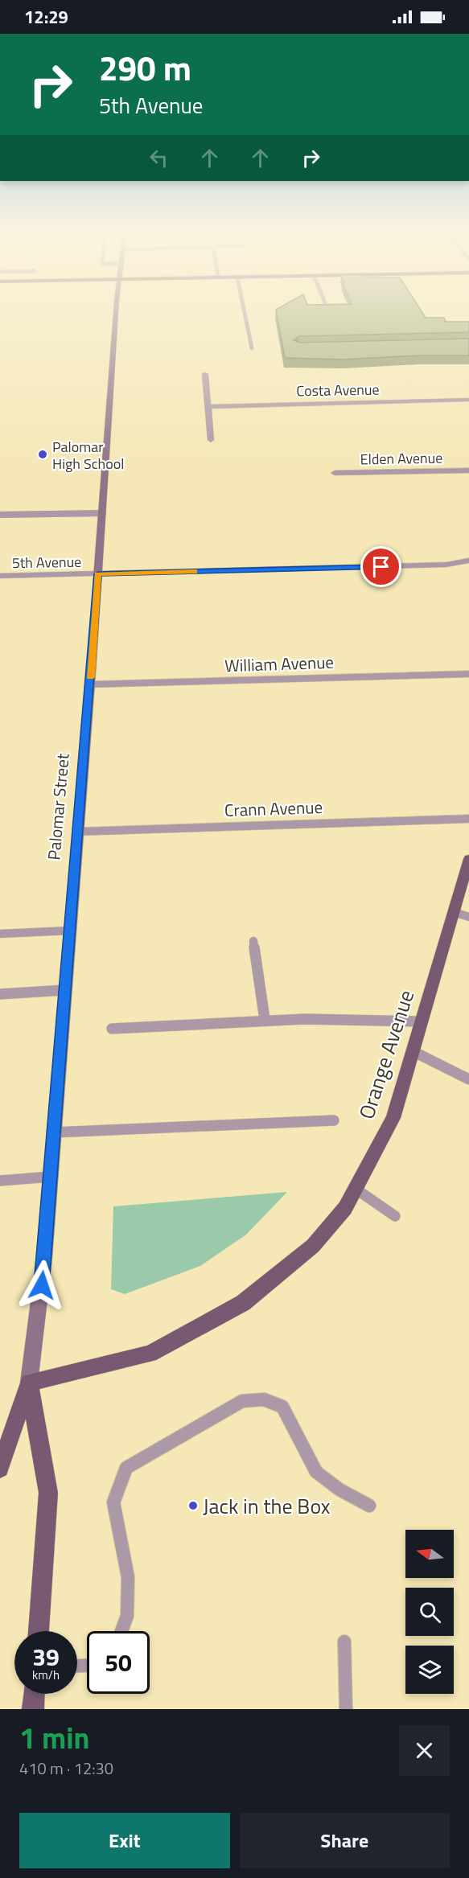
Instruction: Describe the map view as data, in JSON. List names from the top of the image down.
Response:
{
  "streets": {
    "main road": ["Palomar Street", "Orange Avenue"],
    "street": [
      "Costa Avenue",
      "Elden Avenue",
      "5th Avenue",
      "William Avenue",
      "Crann Avenue"
    ]
  },
  "crossings": [
    ["5th Avenue", "Palomar Street"],
    ["William Avenue", "Palomar Street"],
    ["Palomar Street", "Crann Avenue"],
    ["Palomar Street", "Orange Avenue"]
  ],
  "places": ["Palomar High School", "Jack in the Box"],
  "north": "left",
  "page": {
    "status": "12:29",
    "turn": ["290 m", "5th Avenue"],
    "speed": "39 km/h",
    "limit": "50",
    "heading": ["1 min", "410 m · 12:30"],
    "buttons": ["Exit", "Share"]
  }
}
